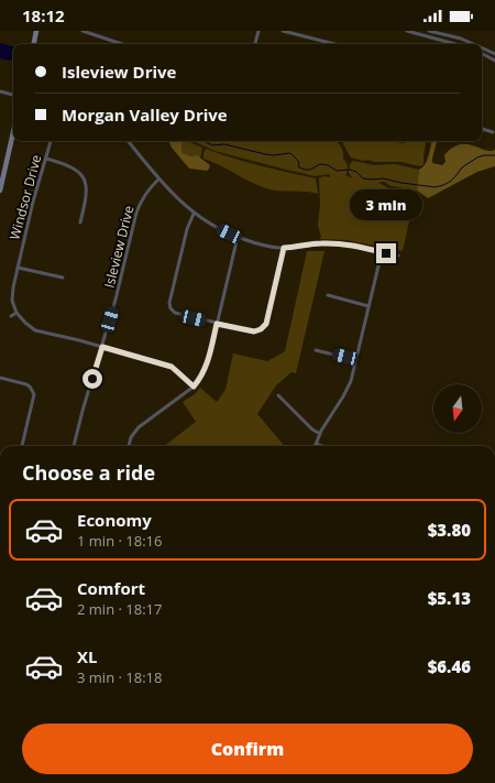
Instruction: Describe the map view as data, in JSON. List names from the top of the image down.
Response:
{
  "streets": {
    "street": ["Windsor Drive", "Isleview Drive"]
  },
  "north": "bottom",
  "page": {
    "status": "18:12",
    "banner": ["Isleview Drive", "Morgan Valley Drive"],
    "bubble": "3 min",
    "heading": "Choose a ride",
    "list": [
      {
        "name": "Economy",
        "note": "1 min · 18:16",
        "value": "$3.80"
      },
      {
        "name": "Comfort",
        "note": "2 min · 18:17",
        "value": "$5.13"
      },
      {
        "name": "XL",
        "note": "3 min · 18:18",
        "value": "$6.46"
      }
    ],
    "buttons": "Confirm"
  }
}
